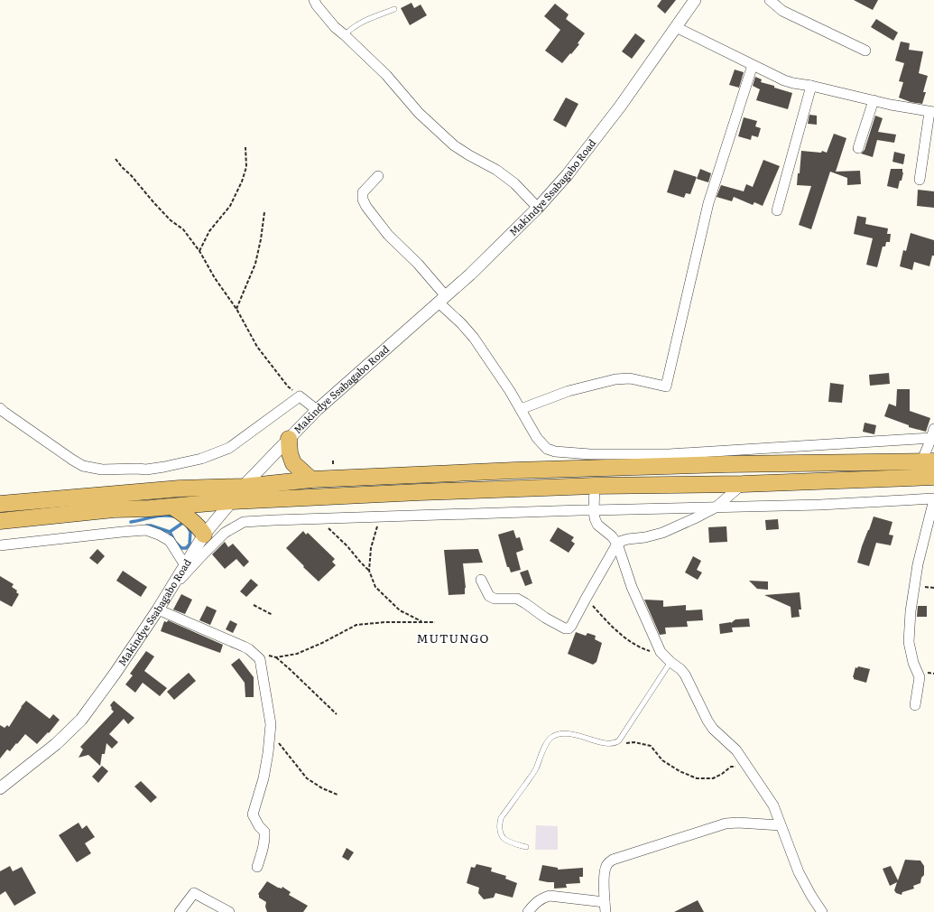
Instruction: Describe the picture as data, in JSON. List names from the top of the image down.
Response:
{
  "streets": {
    "street": ["Makindye Ssabagabo Road"]
  },
  "districts": ["MUTUNGO"]
}
